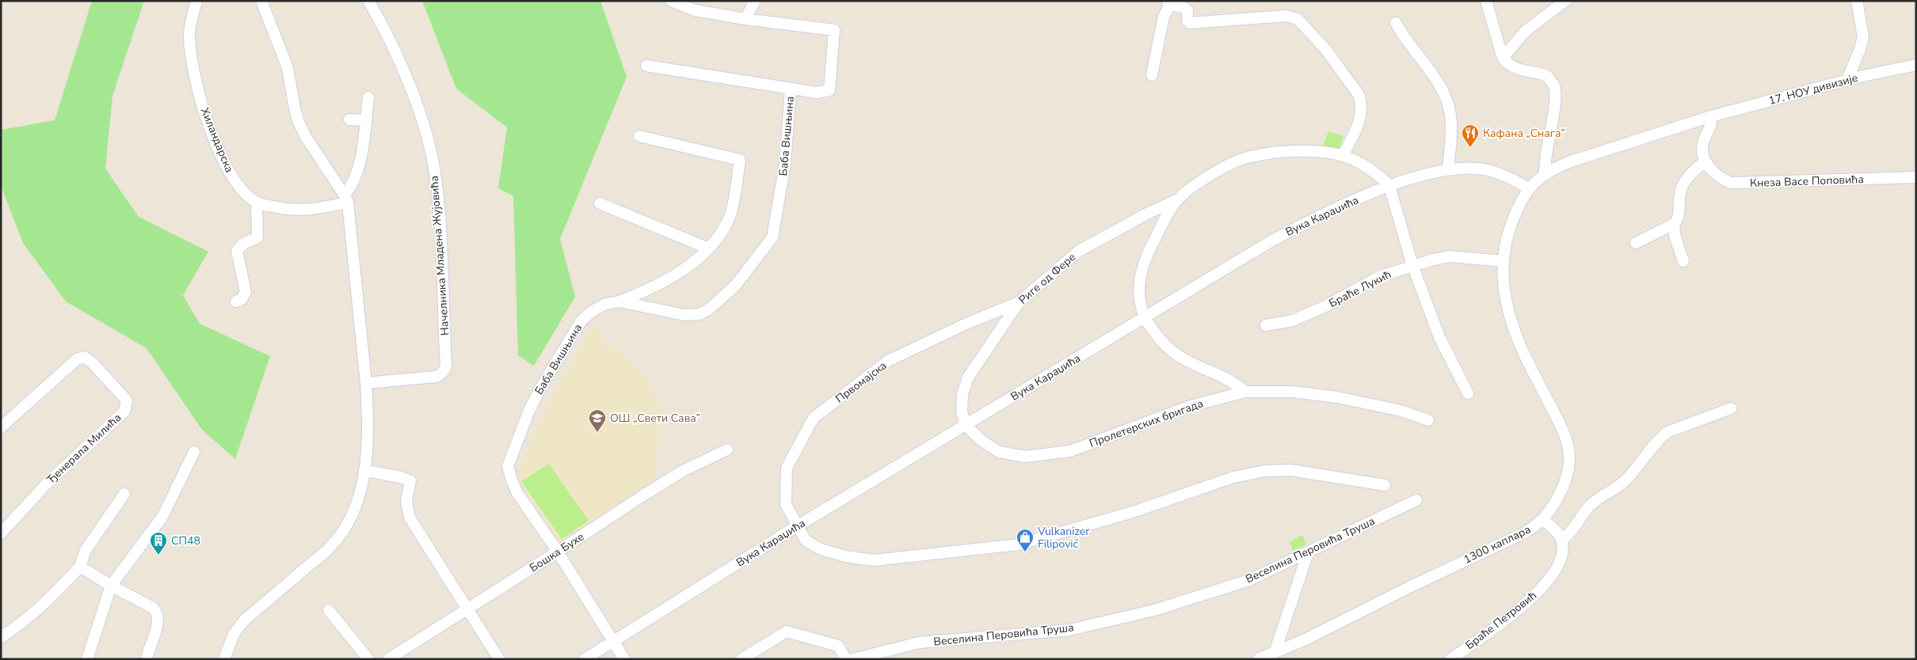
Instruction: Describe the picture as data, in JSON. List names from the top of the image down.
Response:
{
  "streets": {
    "street": [
      "17. НОУ дивизије",
      "Баба Вишњина",
      "Хиландарска",
      "Кнеза Васе Поповића",
      "Вука Караџића",
      "Начелника Младена Жујовића",
      "Риге од Фере",
      "Браће Лукић",
      "Првомајска",
      "Пролетерских бригада",
      "Ђенерала Милића",
      "1300 каплара",
      "Веселина Перовића Труша",
      "Бошка Бухе",
      "Браће Петровић"
    ]
  },
  "crossings": [
    ["17. НОУ дивизије", "1300 каплара"],
    ["Баба Вишњина", "Бошка Бухе"],
    ["Вука Караџића", "Риге од Фере"],
    ["Вука Караџића", "Првомајска"],
    ["Вука Караџића", "Пролетерских бригада"],
    ["Вука Караџића", "1300 каплара"],
    ["Риге од Фере", "Првомајска"],
    ["Риге од Фере", "Пролетерских бригада"],
    ["Браће Лукић", "1300 каплара"]
  ],
  "places": {
    "restaurant": ["Кафана „Снага”"],
    "school or university": ["ОШ „Свети Сава”"],
    "shop": ["Vulkanizer Filipović"],
    "building": ["СП48"]
  }
}
